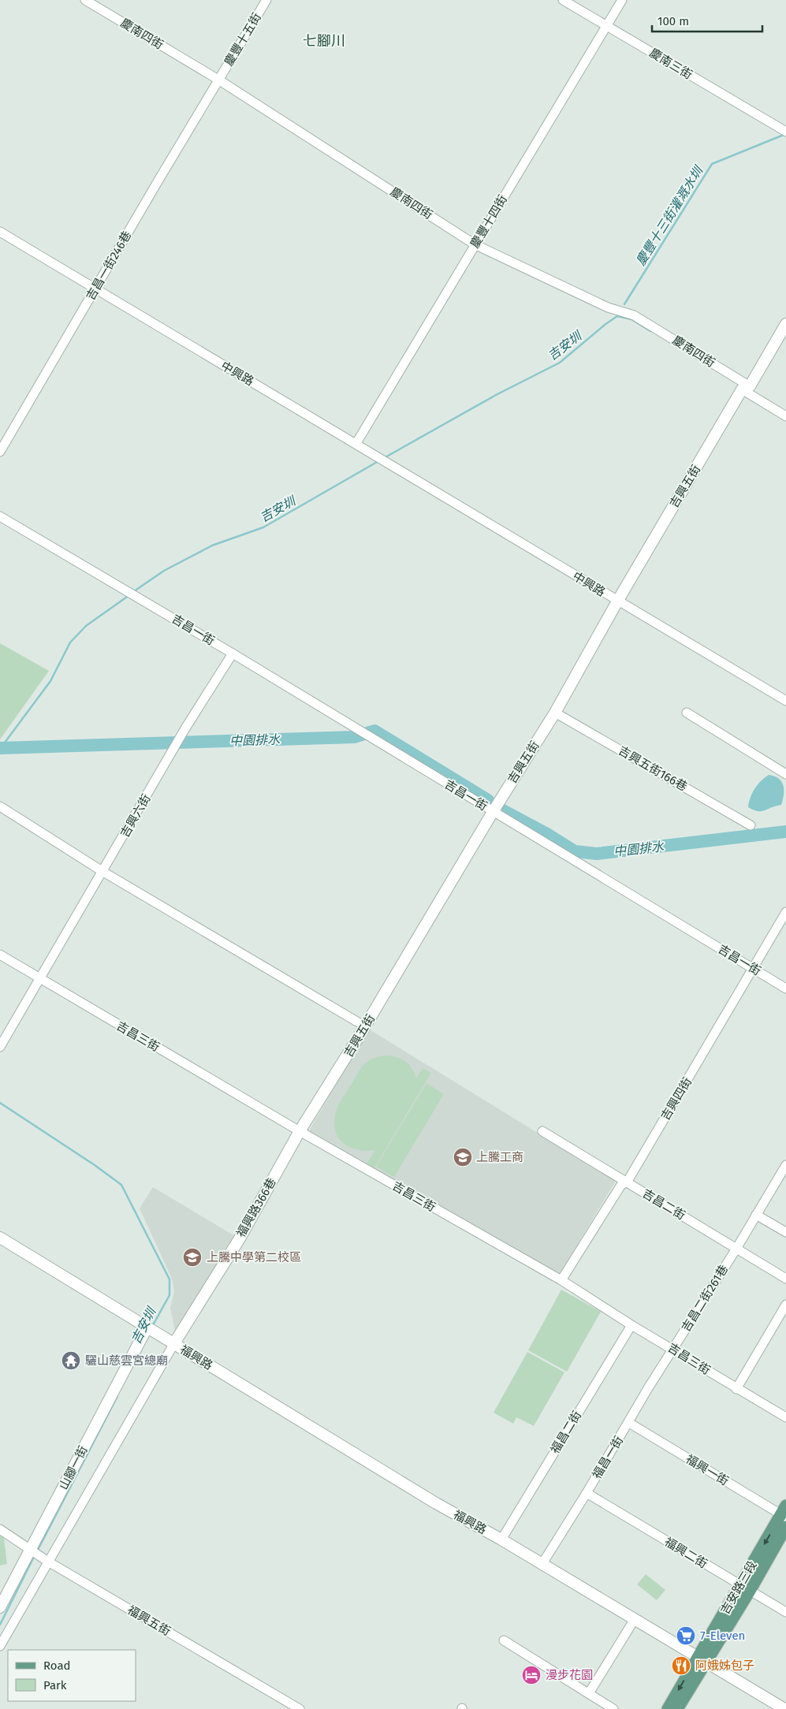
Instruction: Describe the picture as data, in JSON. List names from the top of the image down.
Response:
{
  "streets": {
    "main road": ["吉安路三段"],
    "street": [
      "慶南四街",
      "慶豐十五街",
      "慶南三街",
      "慶豐十四街",
      "吉昌一街246巷",
      "中興路",
      "吉興五街",
      "吉昌一街",
      "吉興五街166巷",
      "吉興六街",
      "吉昌三街",
      "吉興四街",
      "吉昌二街",
      "福興路366巷",
      "吉昌二街261巷",
      "福興路",
      "福昌二街",
      "福昌一街",
      "山腳一街",
      "福興一街",
      "福興二街",
      "福興五街"
    ]
  },
  "crossings": [
    ["慶南四街", "慶豐十五街"],
    ["慶南四街", "慶豐十四街"],
    ["慶南四街", "吉昌一街246巷"],
    ["慶南四街", "吉興五街"],
    ["慶豐十五街", "吉昌一街246巷"],
    ["慶南三街", "慶豐十四街"],
    ["慶豐十四街", "中興路"],
    ["吉昌一街246巷", "中興路"],
    ["中興路", "吉興五街"],
    ["吉興五街", "吉昌一街"],
    ["吉興五街", "吉興五街166巷"],
    ["吉興五街", "吉昌三街"],
    ["吉興五街", "福興路366巷"],
    ["吉昌一街", "吉興六街"],
    ["吉昌一街", "吉興四街"],
    ["吉興六街", "吉昌三街"],
    ["吉昌三街", "吉興四街"],
    ["吉昌三街", "福興路366巷"],
    ["吉昌三街", "吉昌二街261巷"],
    ["吉昌三街", "福昌二街"],
    ["吉昌三街", "福昌一街"],
    ["吉興四街", "吉昌二街"],
    ["吉昌二街", "吉昌二街261巷"],
    ["福興路366巷", "福興路"],
    ["吉昌二街261巷", "福昌一街"],
    ["福興路", "福昌二街"],
    ["福興路", "福昌一街"],
    ["福興路", "山腳一街"],
    ["福興路", "吉安路三段"],
    ["福昌一街", "福興一街"],
    ["福昌一街", "福興二街"],
    ["山腳一街", "福興五街"],
    ["福興一街", "吉安路三段"],
    ["福興二街", "吉安路三段"]
  ],
  "districts": ["七腳川"],
  "water": ["慶豐十三街灌溉水圳", "吉安圳", "中園排水"],
  "places": {
    "school or university": ["上騰工商", "上騰中學第二校區"],
    "temple": ["驪山慈雲宮總廟"],
    "supermarket": ["7-Eleven"],
    "restaurant": ["阿娥姊包子"],
    "hotel": ["漫步花園"]
  },
  "legend": ["Road", "Park"],
  "scale_bar": "100 m"
}
